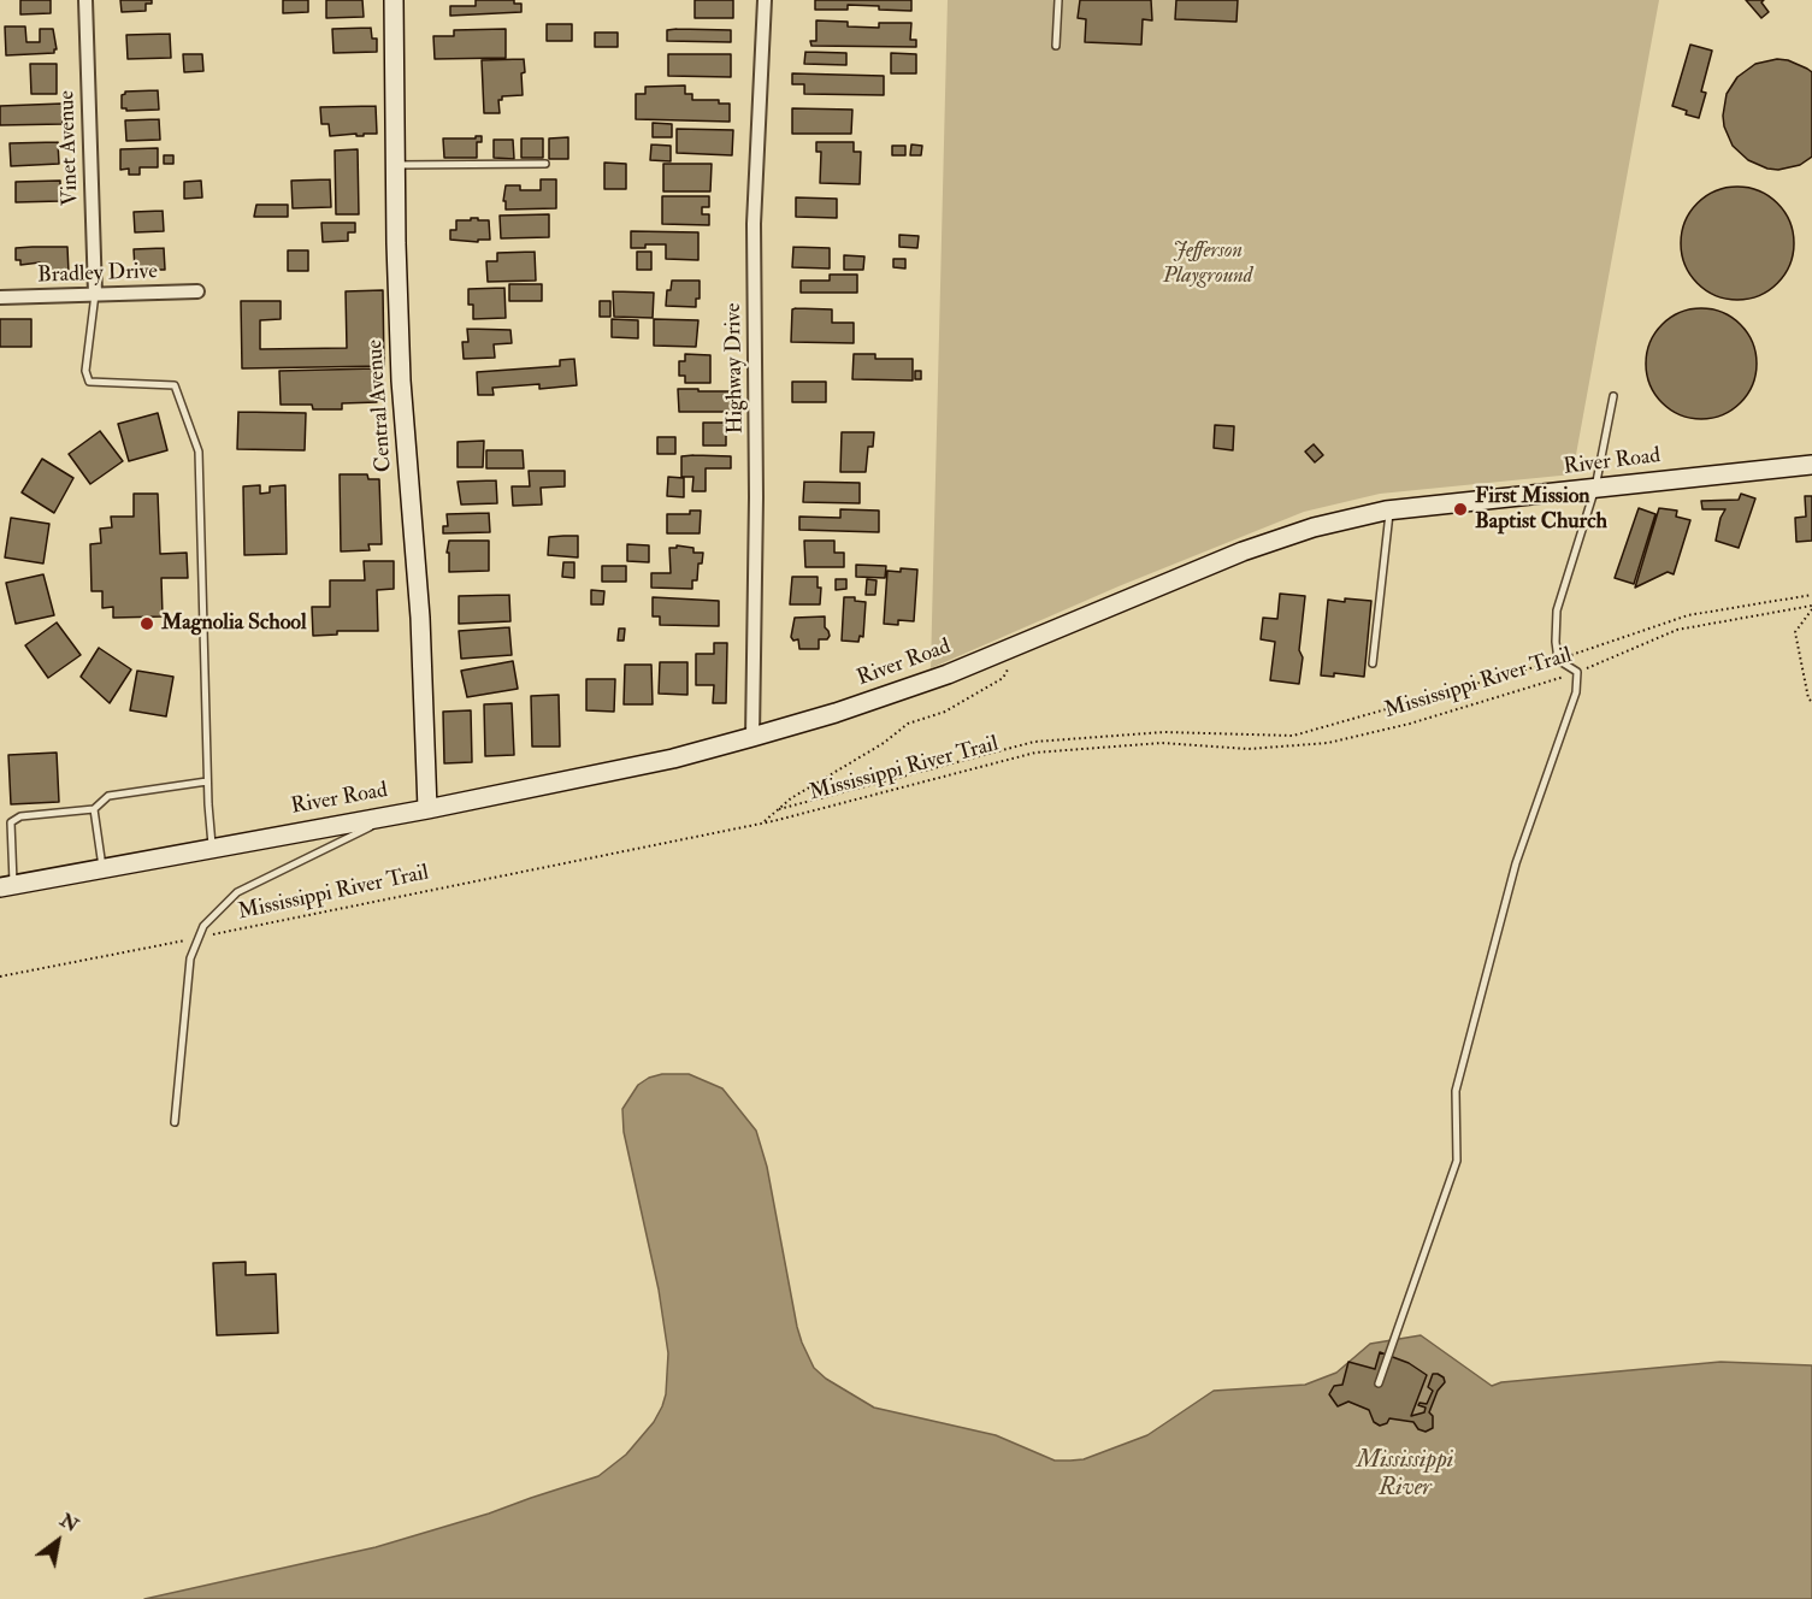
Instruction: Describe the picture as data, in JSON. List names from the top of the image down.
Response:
{
  "streets": {
    "main road": ["Central Avenue", "River Road"],
    "street": ["Vinet Avenue", "Bradley Drive", "Highway Drive"],
    "path": ["Mississippi River Trail"]
  },
  "crossings": [
    ["Vinet Avenue", "Bradley Drive"],
    ["Highway Drive", "River Road"],
    ["Central Avenue", "River Road"]
  ],
  "water": ["Mississippi River"],
  "parks": ["Jefferson Playground"],
  "places": ["First Mission Baptist Church", "Magnolia School"],
  "north": "top right"
}
